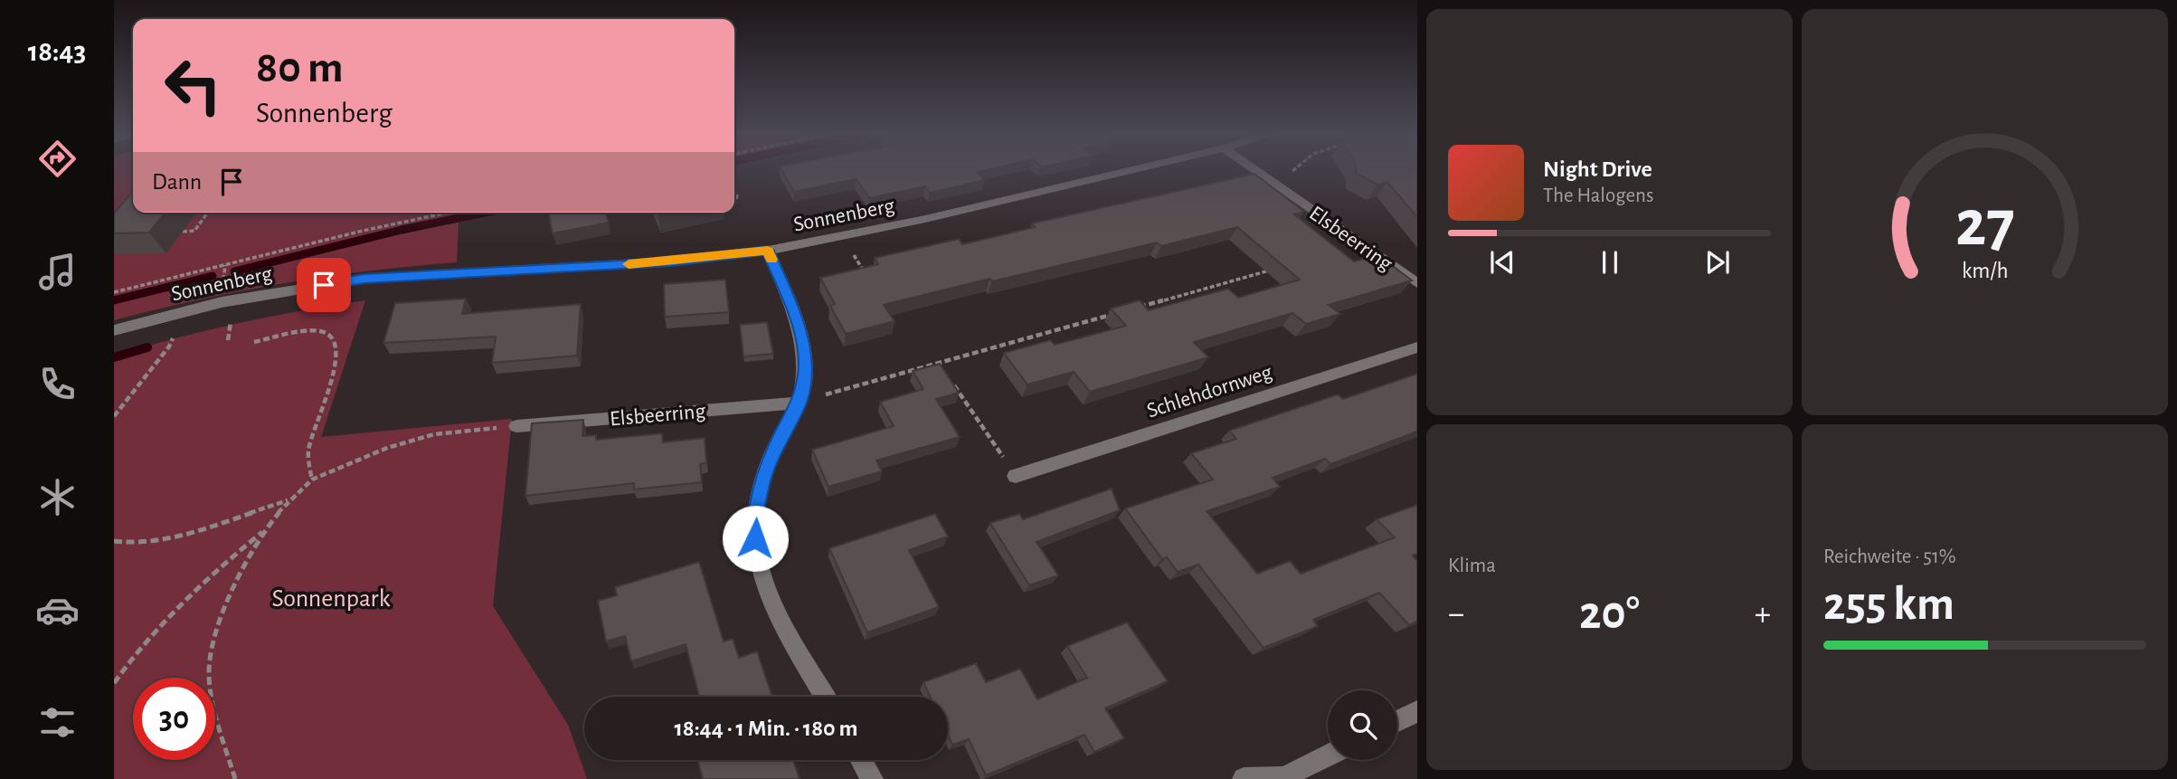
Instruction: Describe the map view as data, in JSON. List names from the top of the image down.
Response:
{
  "streets": {
    "street": ["Sonnenberg", "Elsbeerring", "Schlehdornweg"]
  },
  "parks": ["Sonnenpark"],
  "page": {
    "tabs": "18:43",
    "turn": ["80 m", "Sonnenberg"],
    "song": ["Night Drive", "The Halogens"],
    "then": "Dann",
    "tile": [
      "Klima",
      ["Reichweite · 51%", "255 km"]
    ],
    "heat": ["−", "20°", "+"],
    "limit": "30",
    "trip": "18:44 · 1 Min. · 180 m",
    "gauge": ["27", "km/h"]
  }
}
